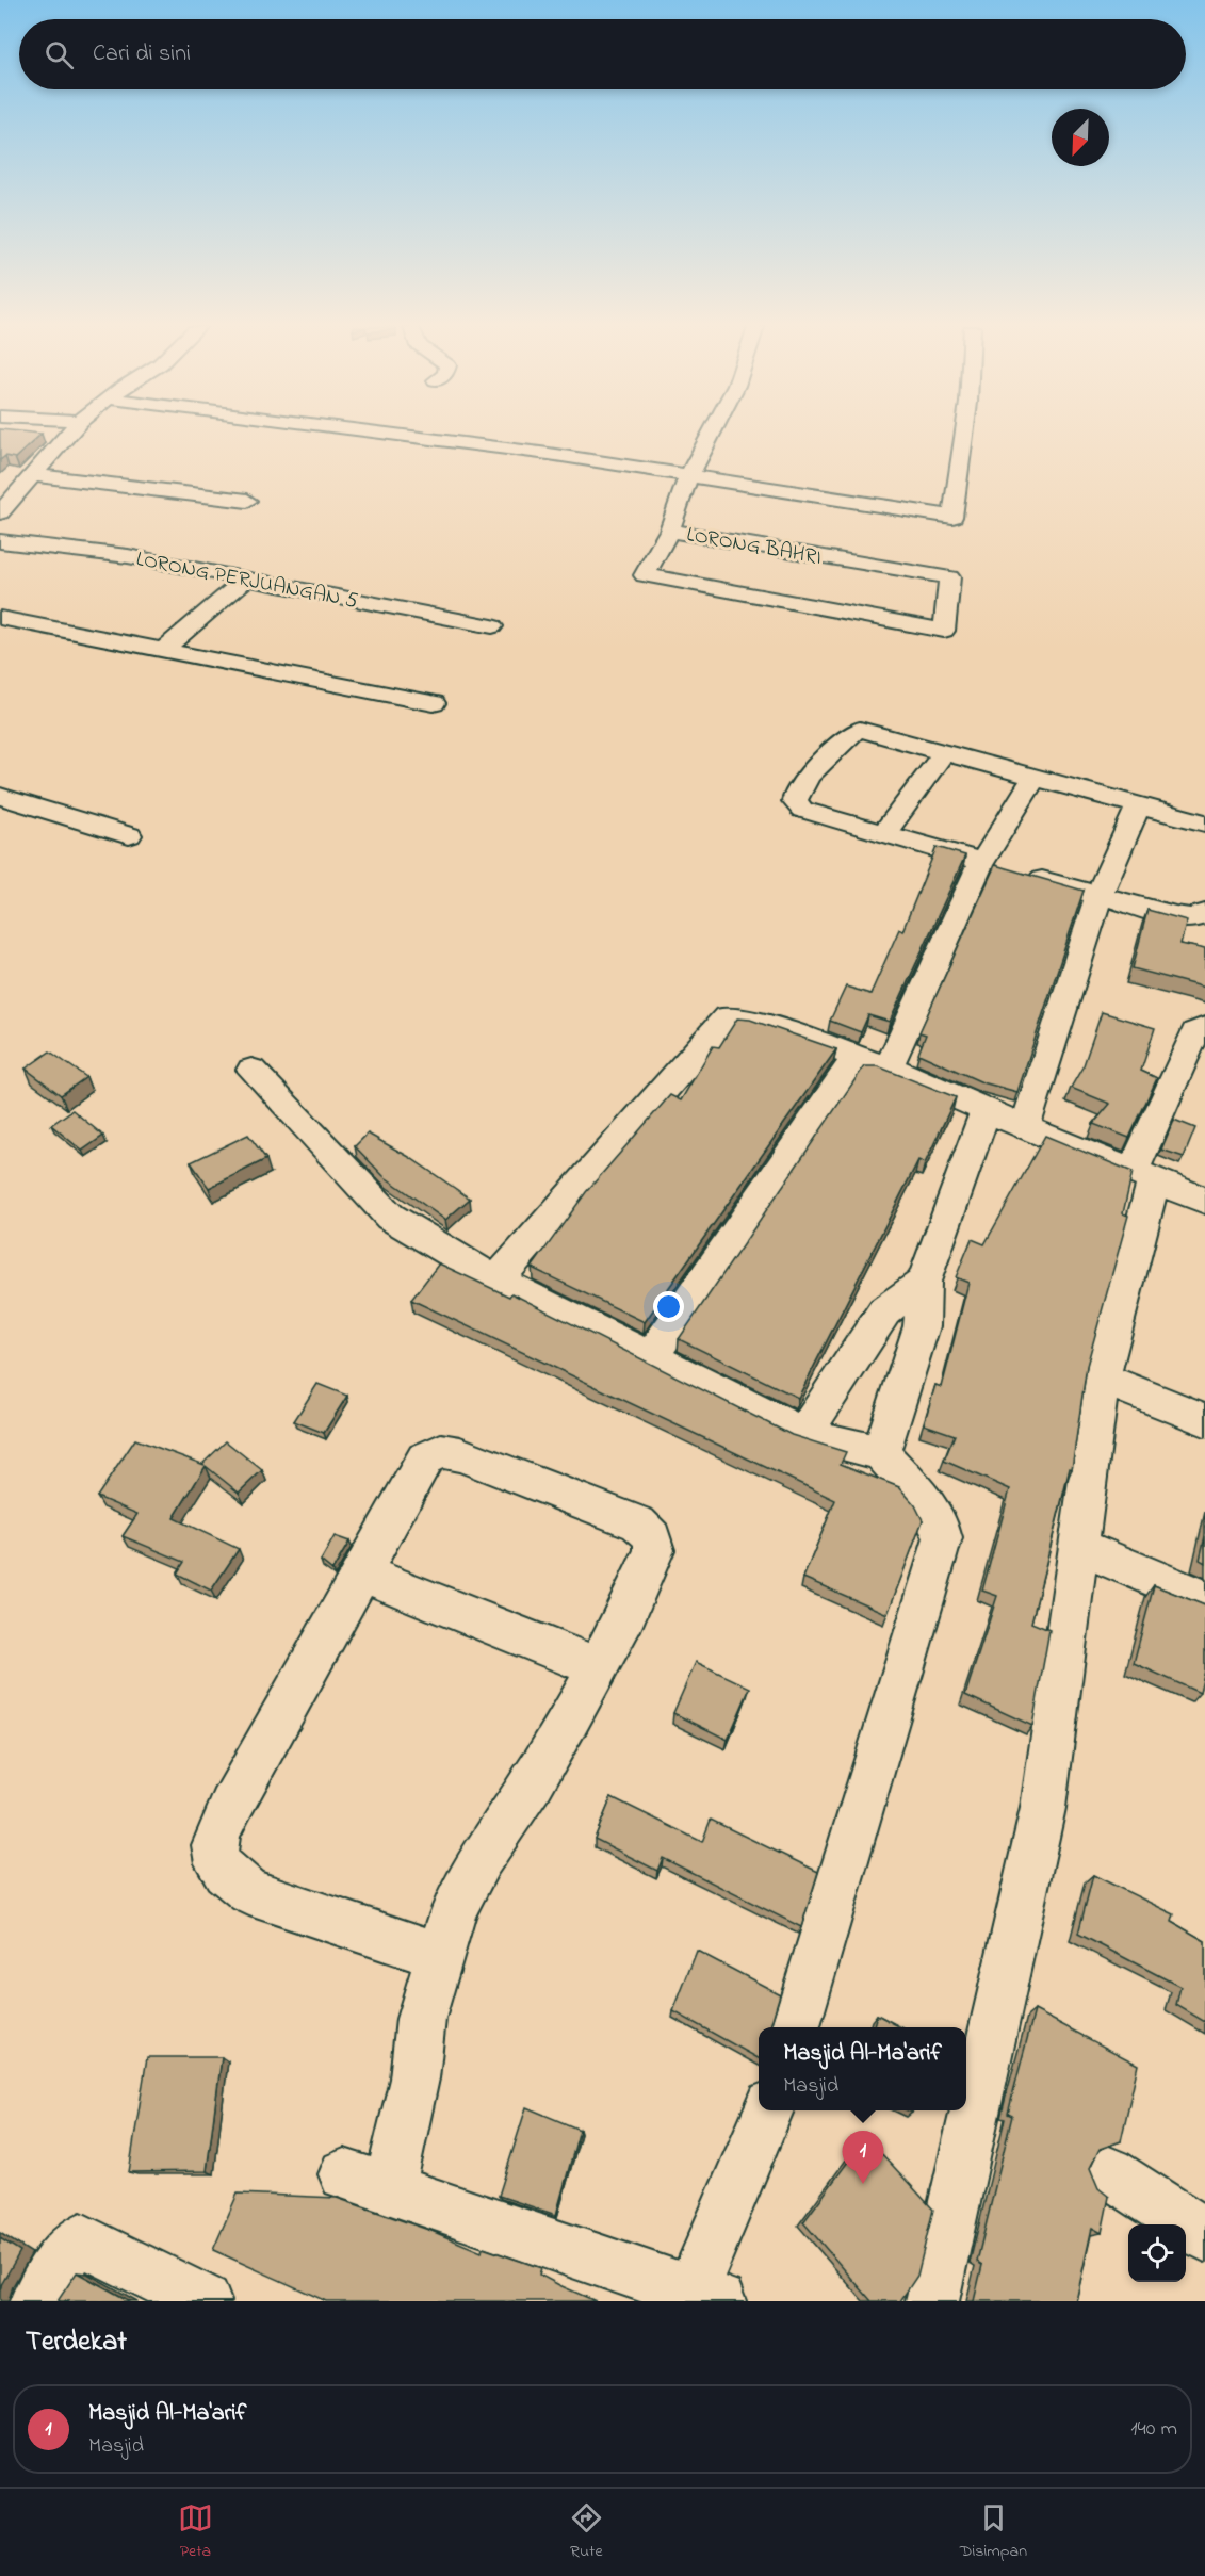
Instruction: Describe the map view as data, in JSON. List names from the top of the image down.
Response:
{
  "streets": {
    "street": ["LORONG BAHRI", "LORONG PERJUANGAN 5"]
  },
  "north": "bottom left",
  "page": {
    "search": "Cari di sini",
    "popup": ["Masjid Al-Ma'arif", "Masjid"],
    "pins": "1",
    "heading": "Terdekat",
    "list": [
      {
        "mark": "1",
        "name": "Masjid Al-Ma'arif",
        "note": "Masjid",
        "value": "140 m"
      }
    ],
    "nav": ["Peta", "Rute", "Disimpan"]
  }
}
